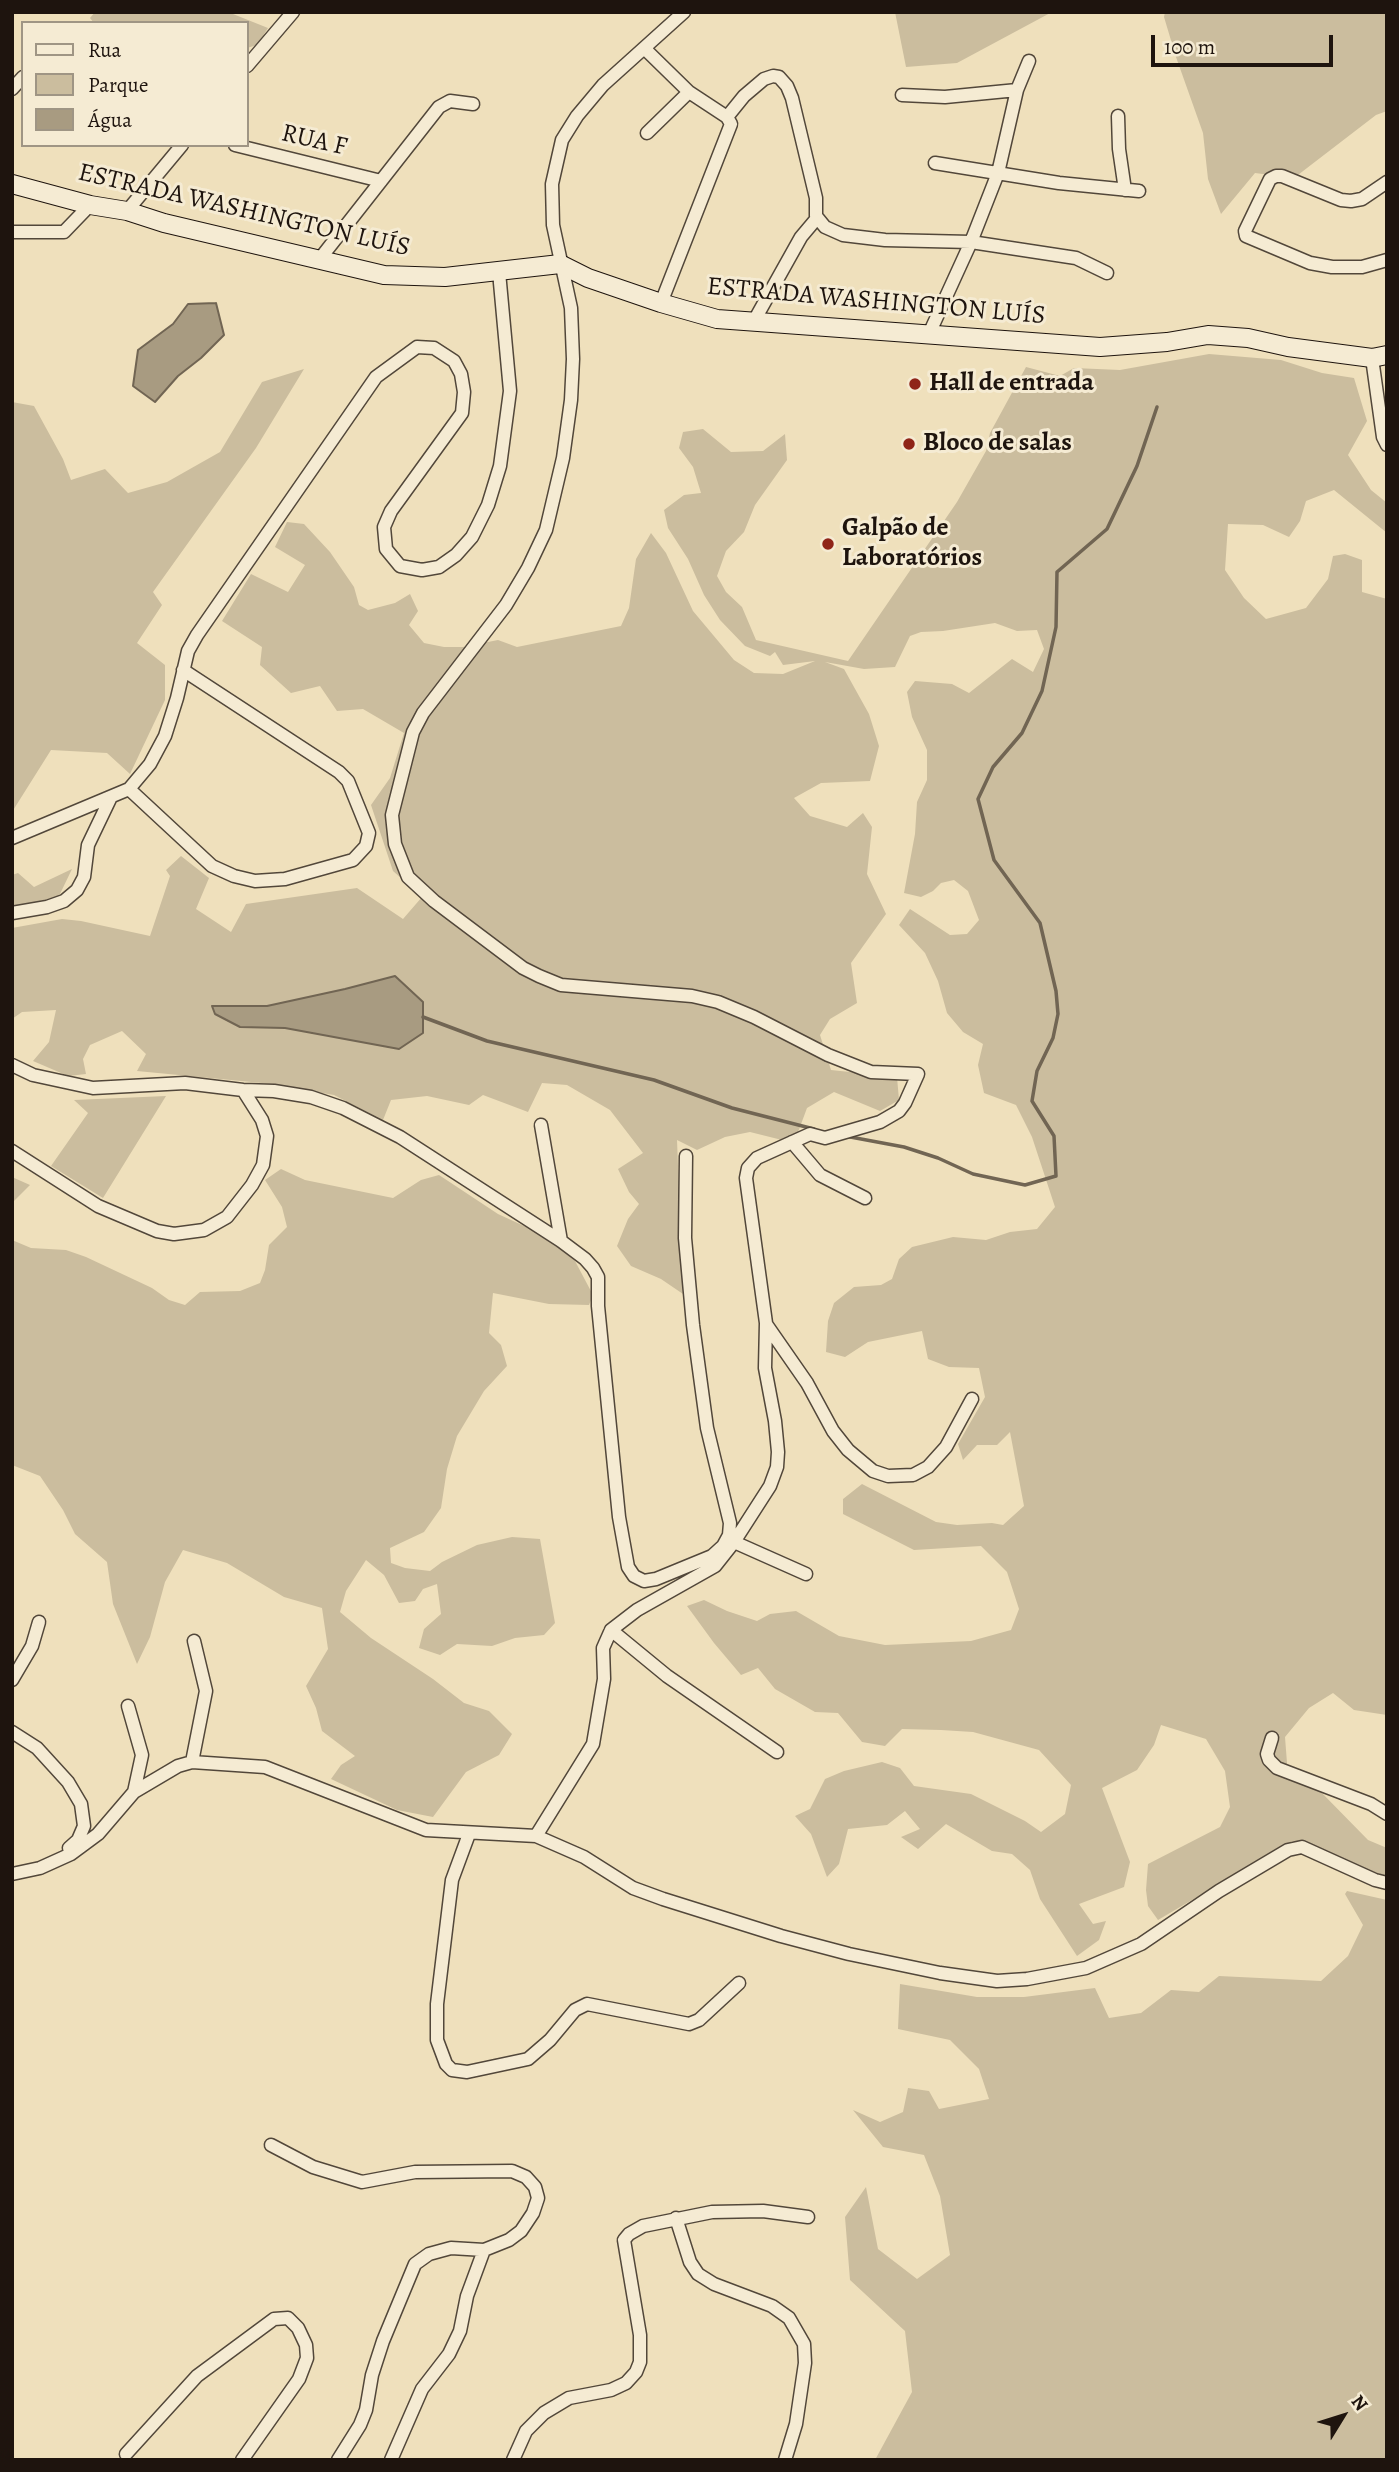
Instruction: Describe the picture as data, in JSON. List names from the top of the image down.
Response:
{
  "streets": {
    "street": ["RUA F", "ESTRADA WASHINGTON LUÍS"]
  },
  "places": ["Hall de entrada", "Bloco de salas", "Galpão de Laboratórios"],
  "legend": ["Rua", "Parque", "Água"],
  "scale_bar": "100 m",
  "north": "top right"
}
